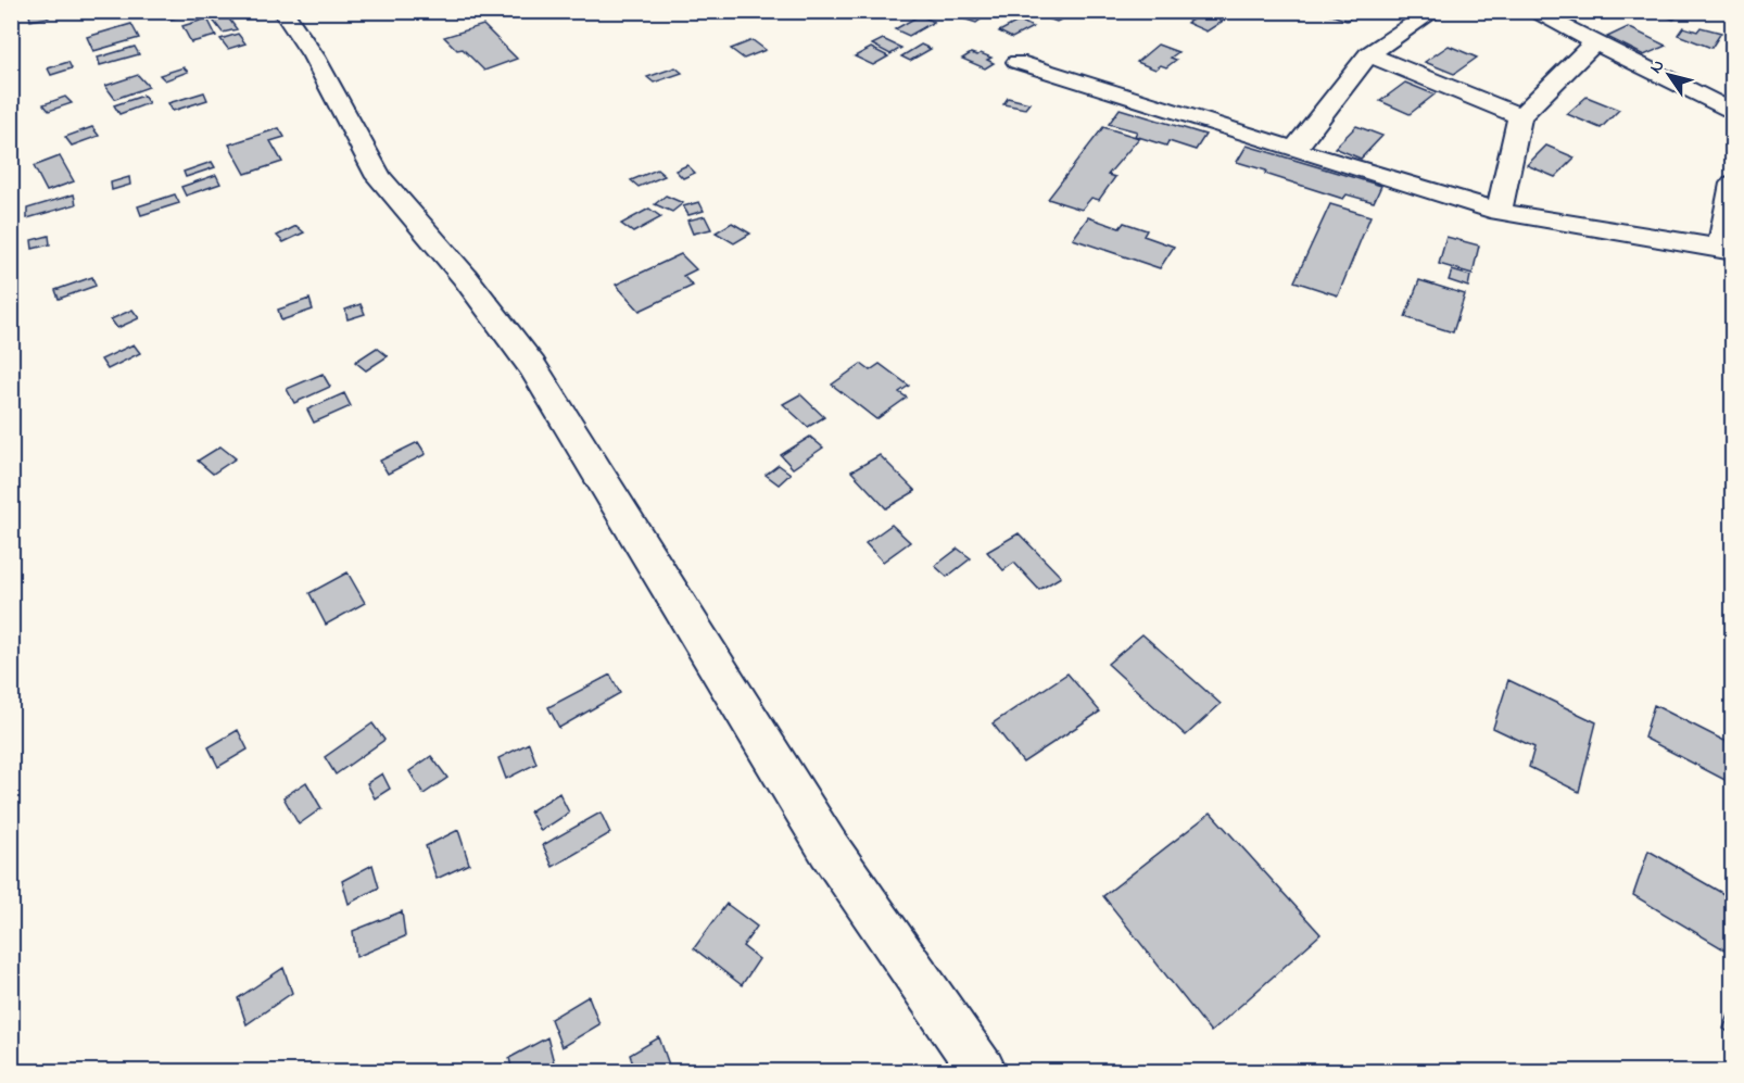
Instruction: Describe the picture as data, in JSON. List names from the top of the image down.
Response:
{
  "north": "top left"
}
